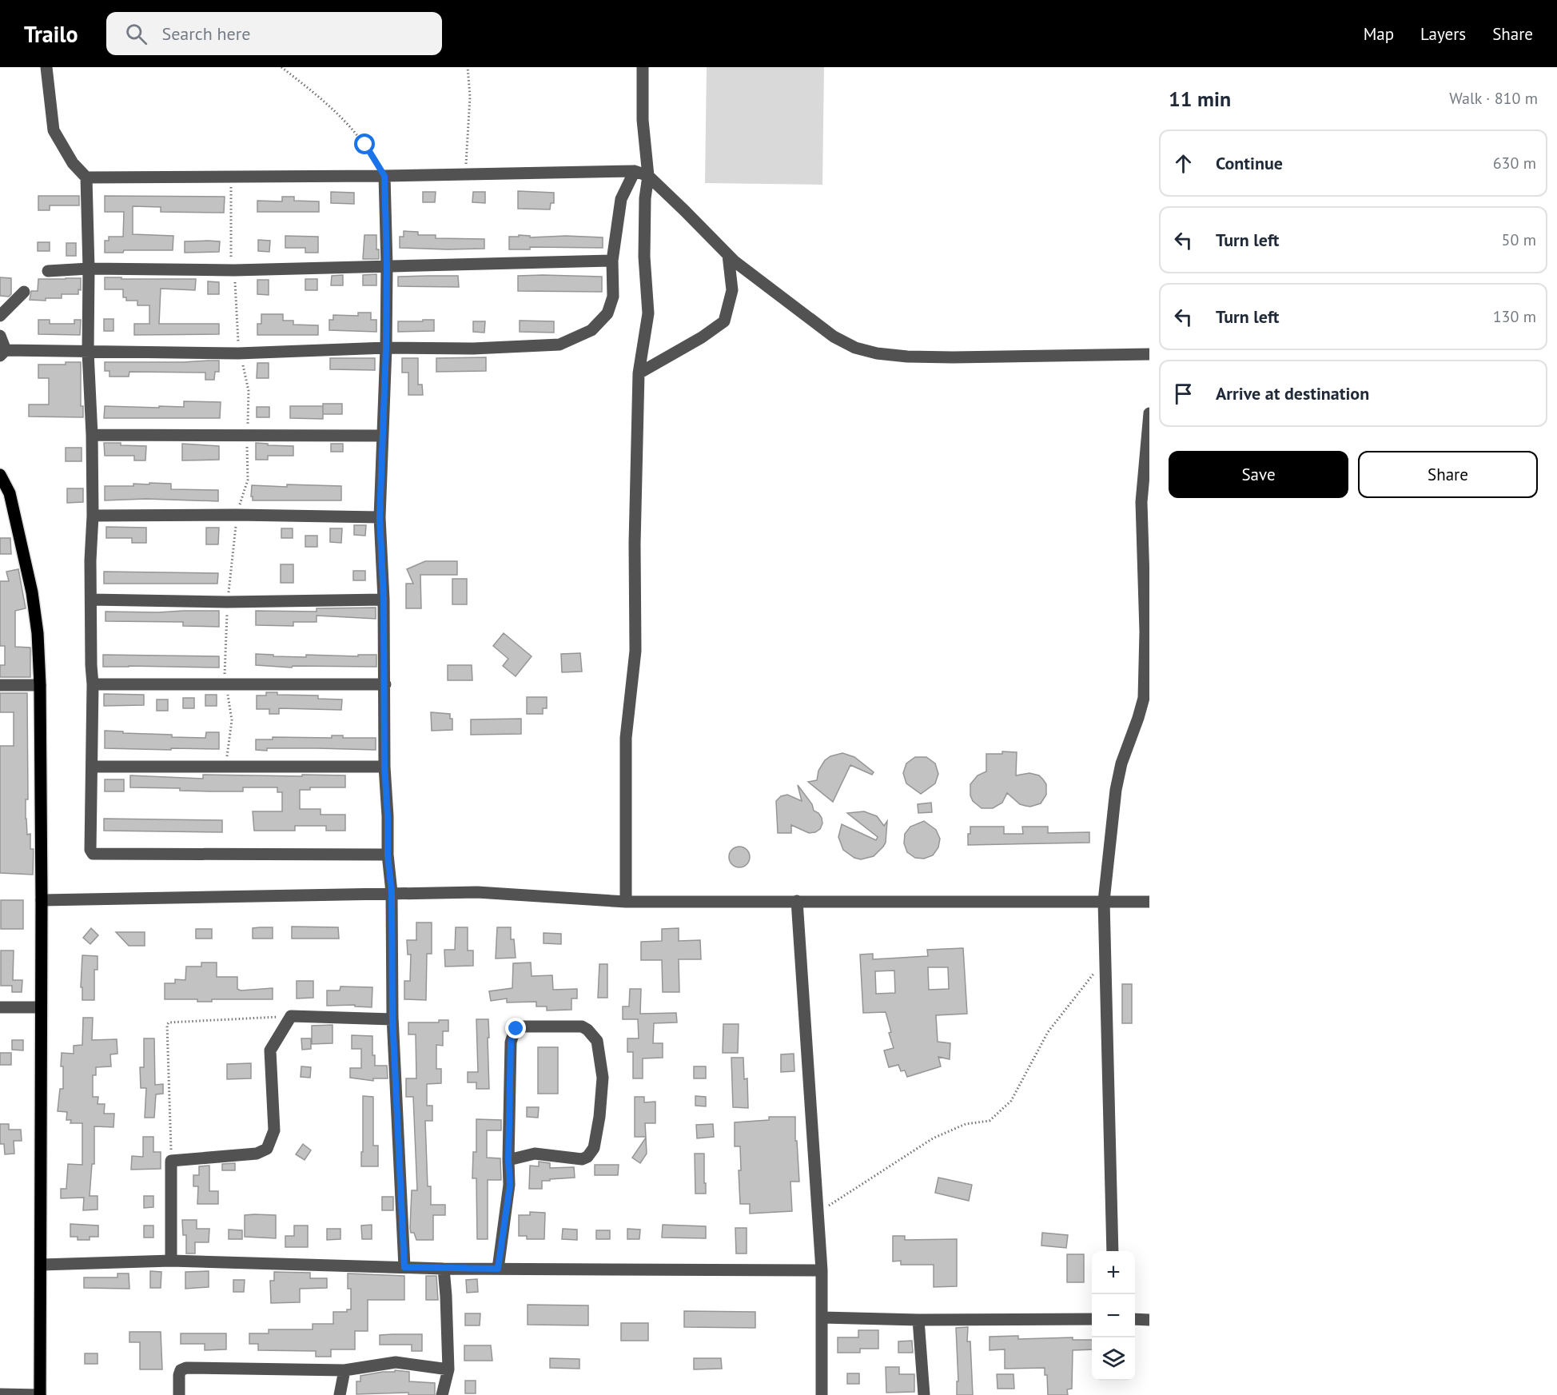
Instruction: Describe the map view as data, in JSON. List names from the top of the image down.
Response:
{
  "page": {
    "header": "Trailo",
    "search": "Search here",
    "nav": ["Map", "Layers", "Share"],
    "heading": ["11 min", "Walk · 810 m"],
    "list": [
      ["Continue", "630 m"],
      ["Turn left", "50 m"],
      ["Turn left", "130 m"],
      "Arrive at destination"
    ],
    "buttons": ["Save", "Share"],
    "map_buttons": ["+", "−"]
  }
}
